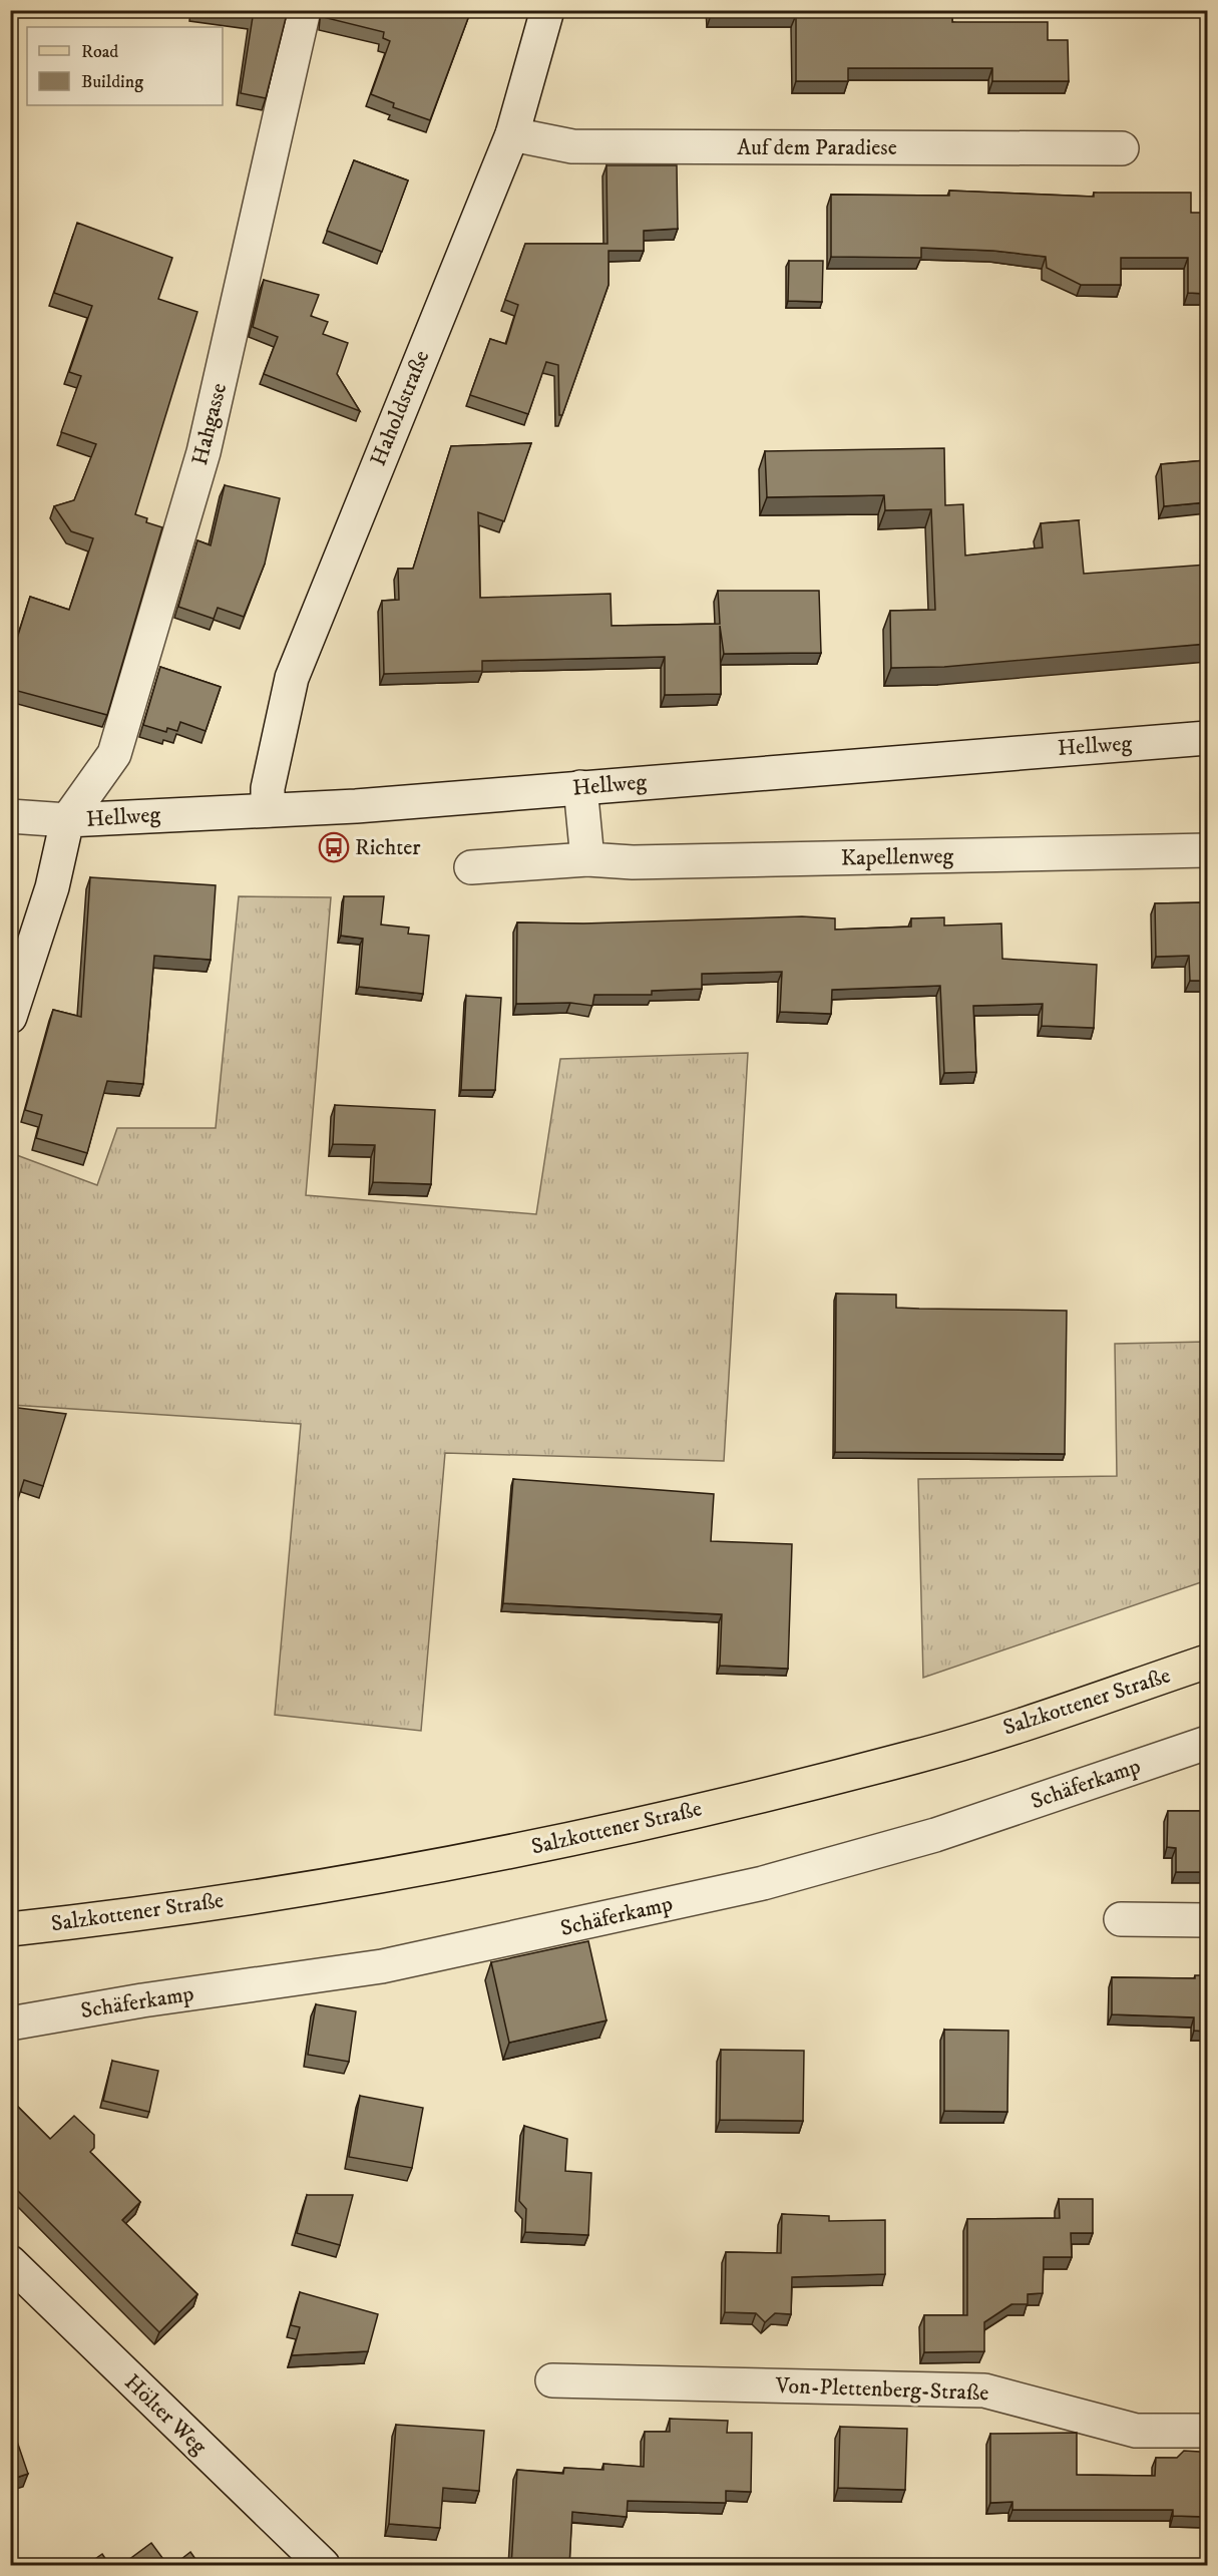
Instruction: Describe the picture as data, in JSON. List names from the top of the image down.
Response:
{
  "streets": {
    "main road": ["Salzkottener Straße"],
    "street": [
      "Auf dem Paradiese",
      "Haholdstraße",
      "Hahgasse",
      "Hellweg",
      "Kapellenweg",
      "Schäferkamp",
      "Von-Plettenberg-Straße",
      "Hölter Weg"
    ]
  },
  "crossings": [
    ["Auf dem Paradiese", "Haholdstraße"],
    ["Haholdstraße", "Hellweg"],
    ["Hahgasse", "Hellweg"]
  ],
  "places": {
    "bus stop": ["Richter"]
  },
  "legend": ["Road", "Building"]
}
